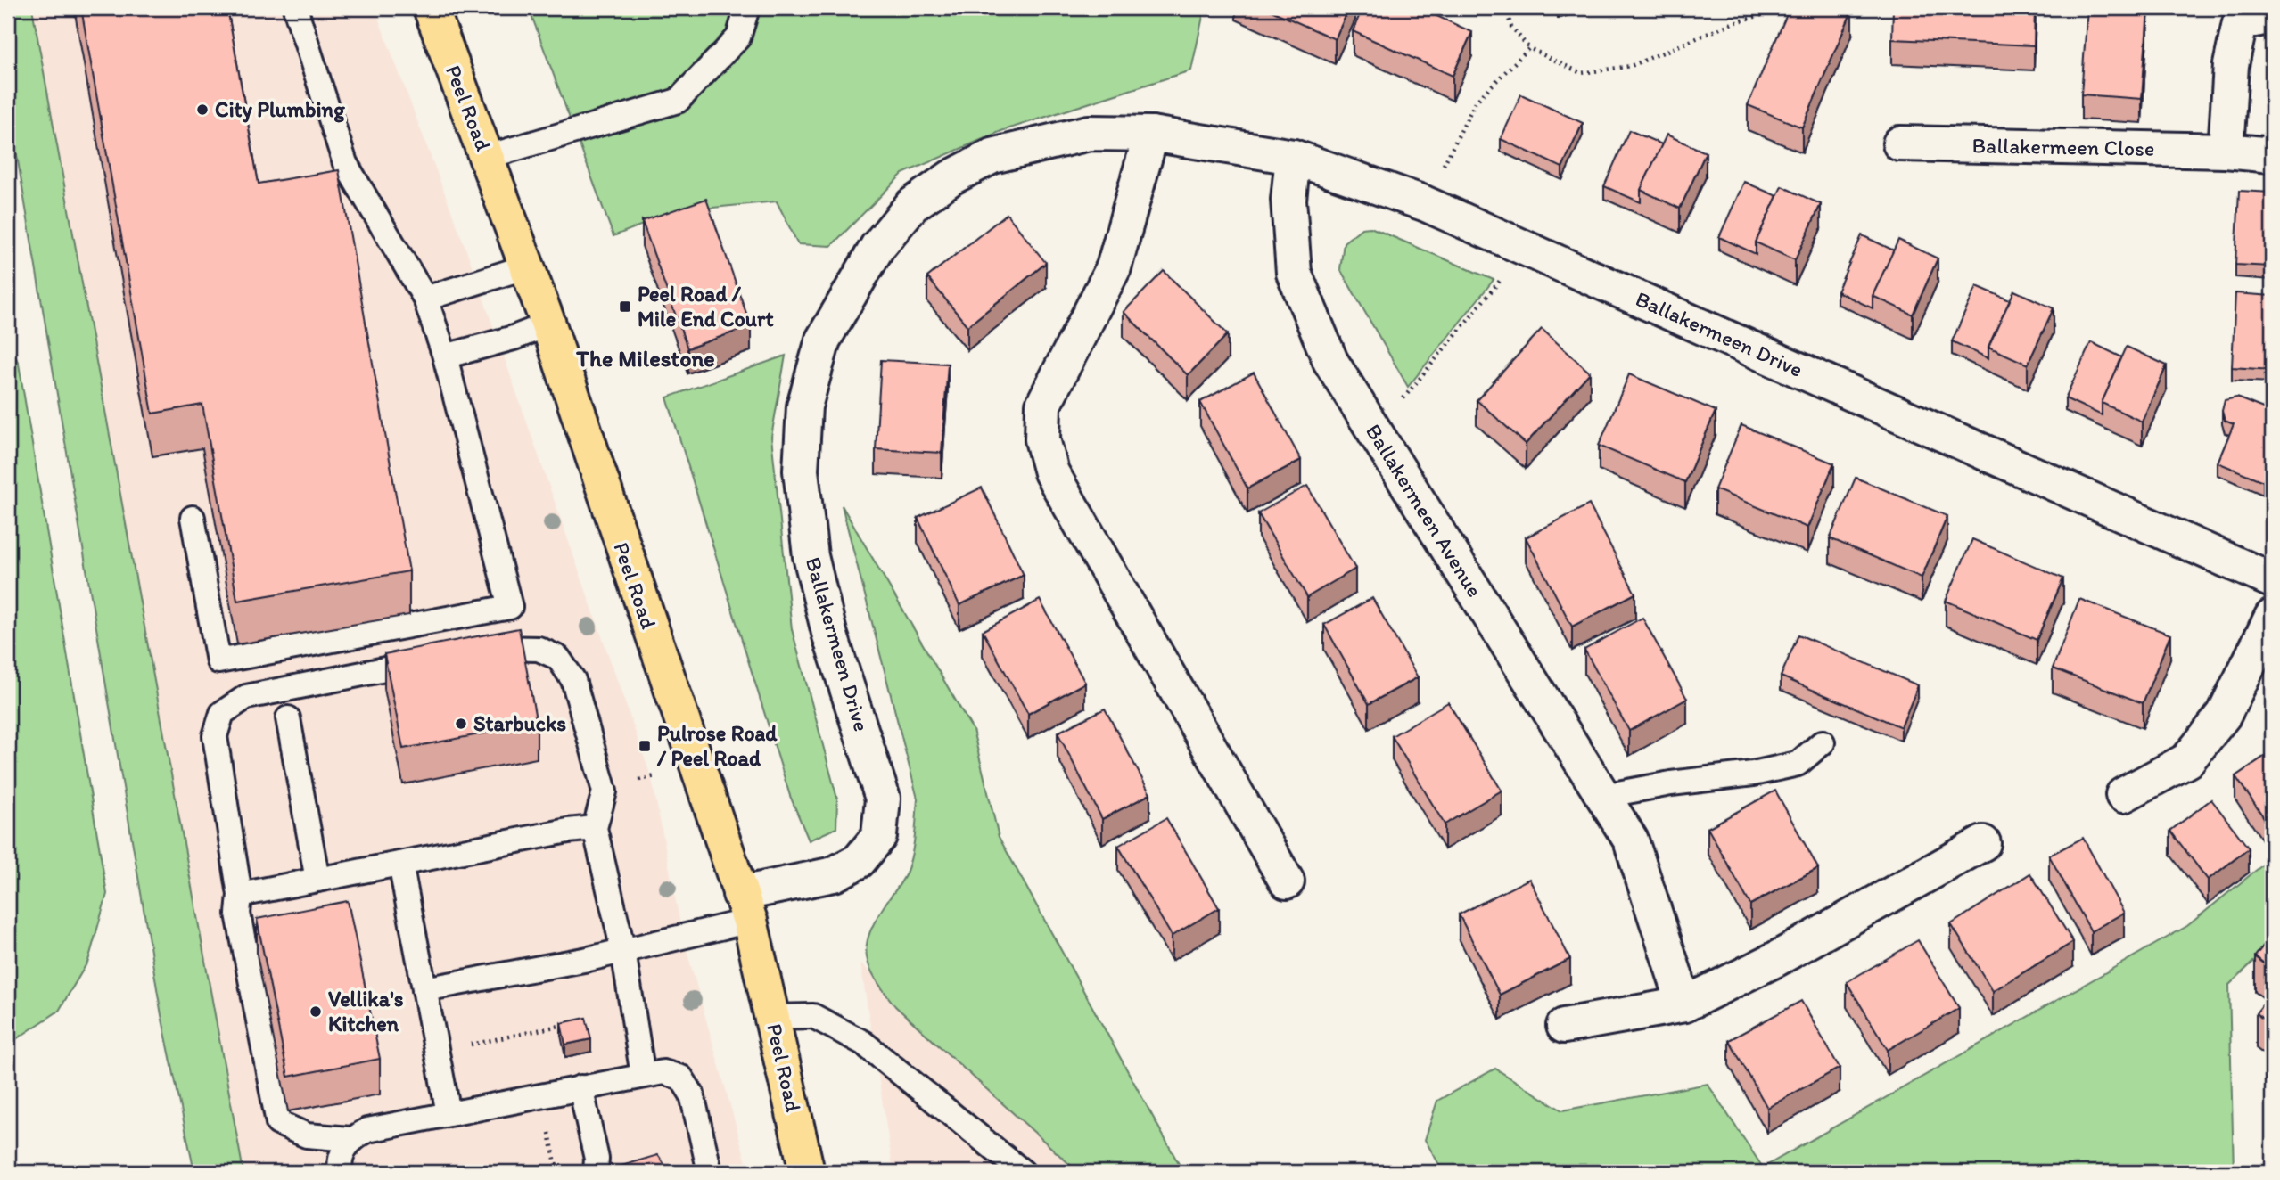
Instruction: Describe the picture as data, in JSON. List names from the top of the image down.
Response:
{
  "streets": {
    "highway": ["Peel Road"],
    "street": ["Ballakermeen Close", "Ballakermeen Drive", "Ballakermeen Avenue"]
  },
  "crossings": [
    ["Peel Road", "Ballakermeen Drive"],
    ["Ballakermeen Drive", "Ballakermeen Avenue"]
  ],
  "districts": ["The Milestone"],
  "places": {
    "other": ["City Plumbing", "Starbucks", "Vellika's Kitchen"],
    "transit": ["Peel Road / Mile End Court", "Pulrose Road / Peel Road"]
  }
}
